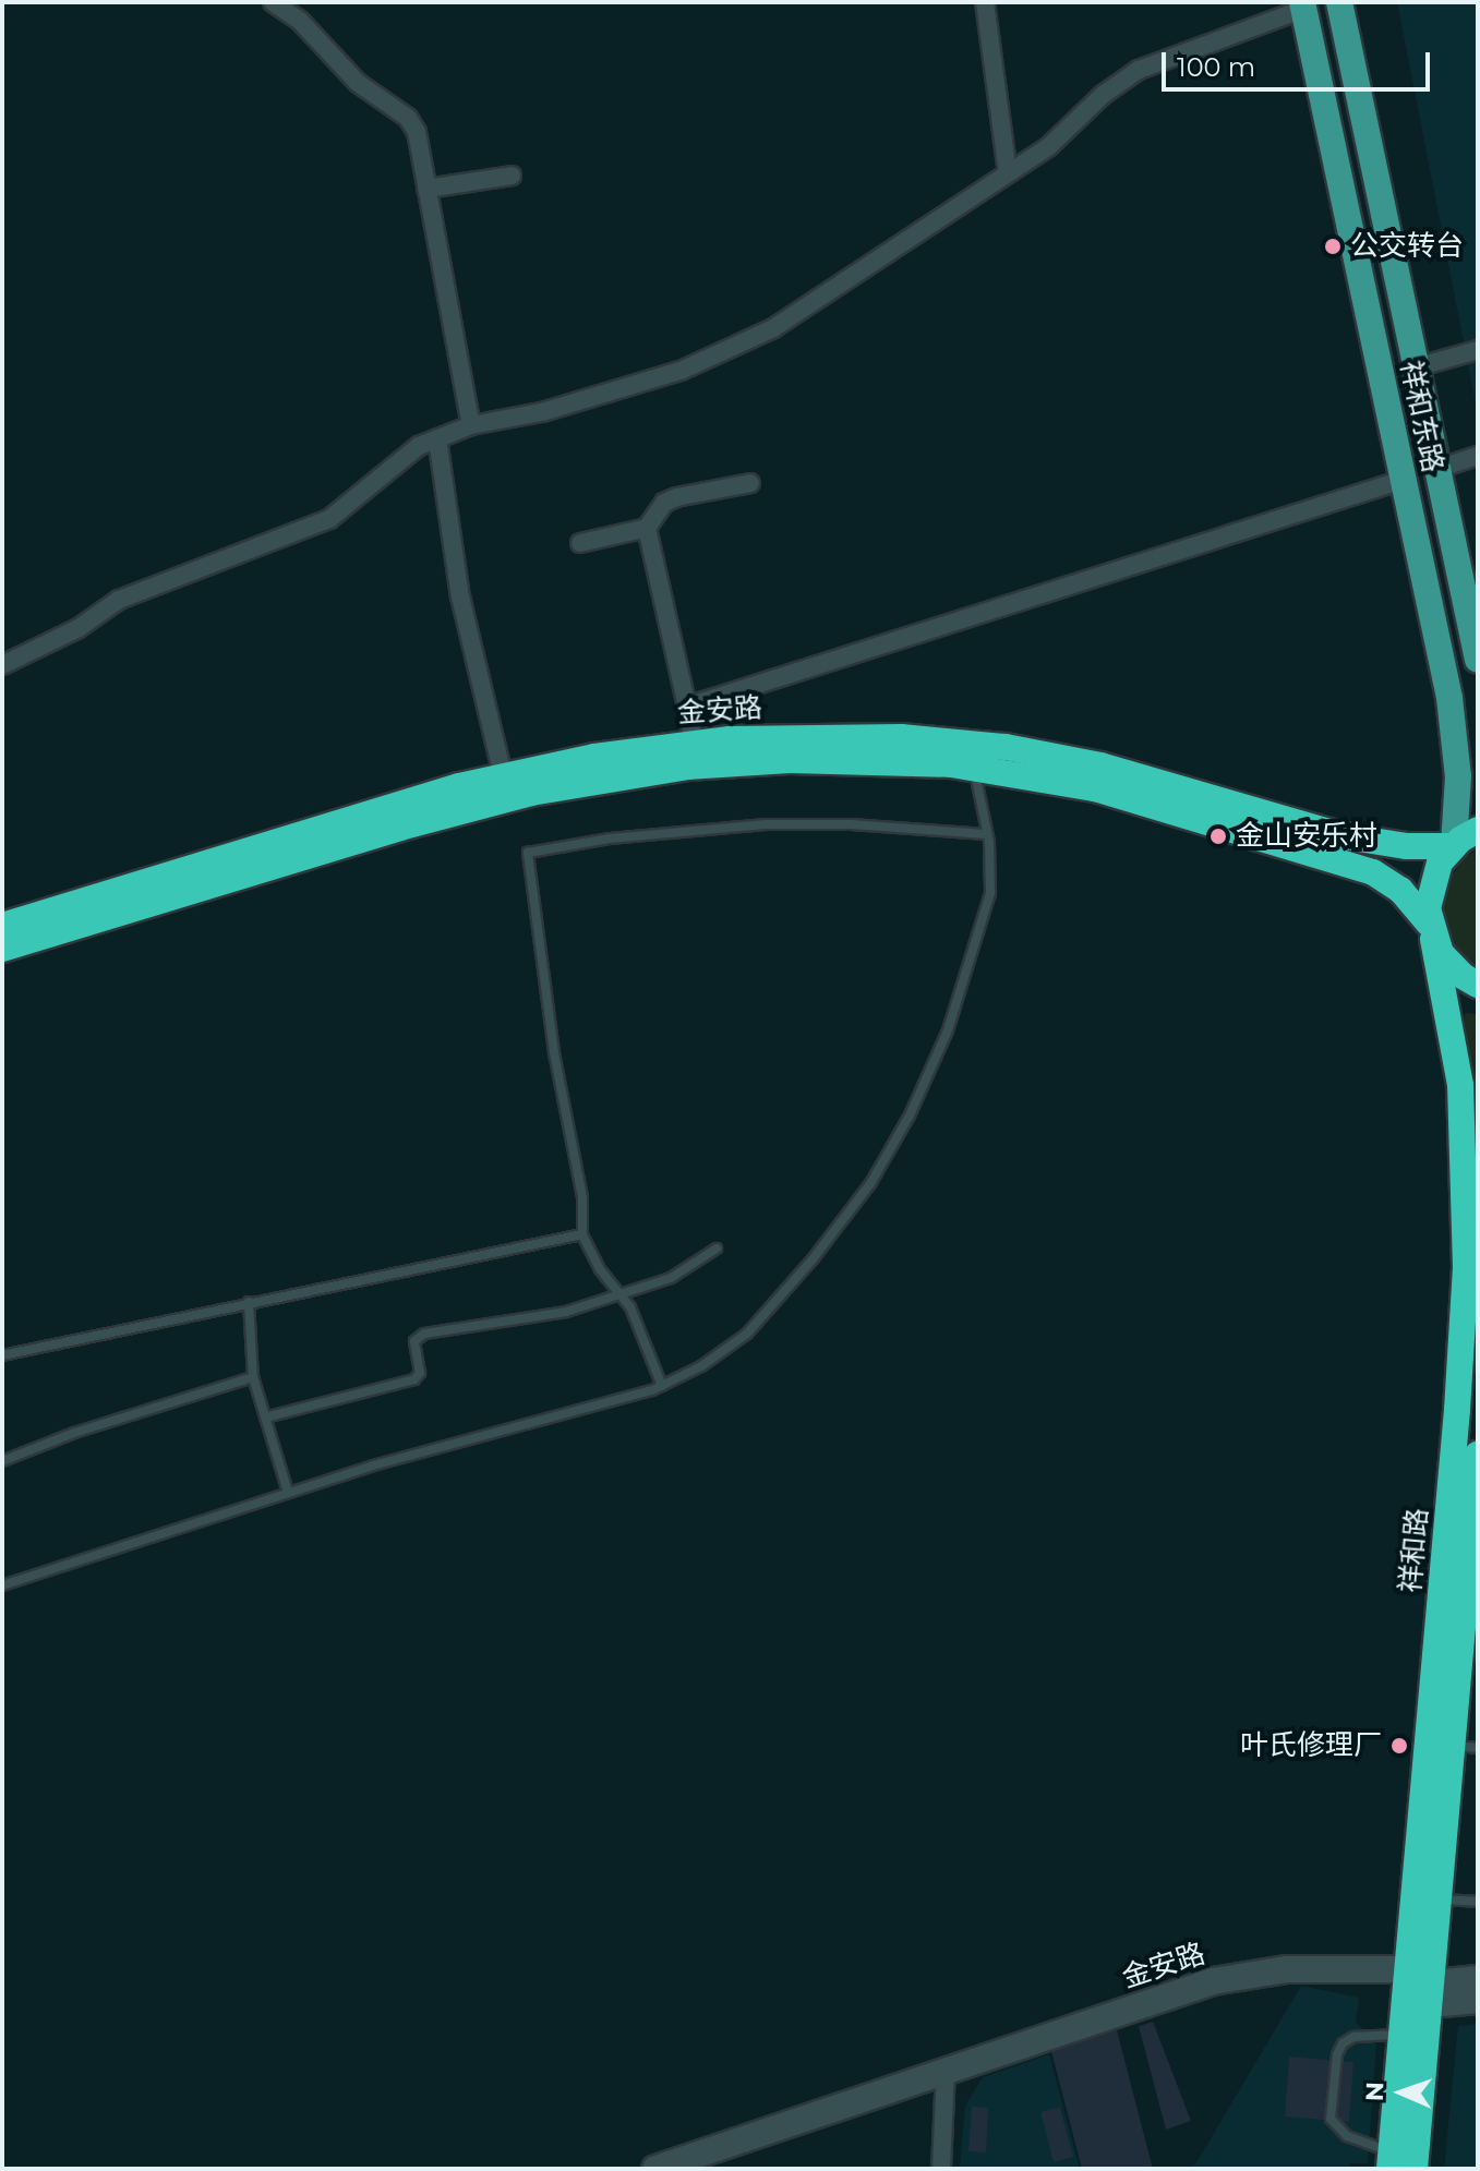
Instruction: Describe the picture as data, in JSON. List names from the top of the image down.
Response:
{
  "streets": {
    "highway": ["金安路", "祥和路"],
    "main road": ["祥和东路"]
  },
  "crossings": [
    ["祥和东路", "金安路"],
    ["金安路", "祥和路"]
  ],
  "places": ["公交转台", "金山安乐村", "叶氏修理厂"],
  "scale_bar": "100 m",
  "north": "left"
}
